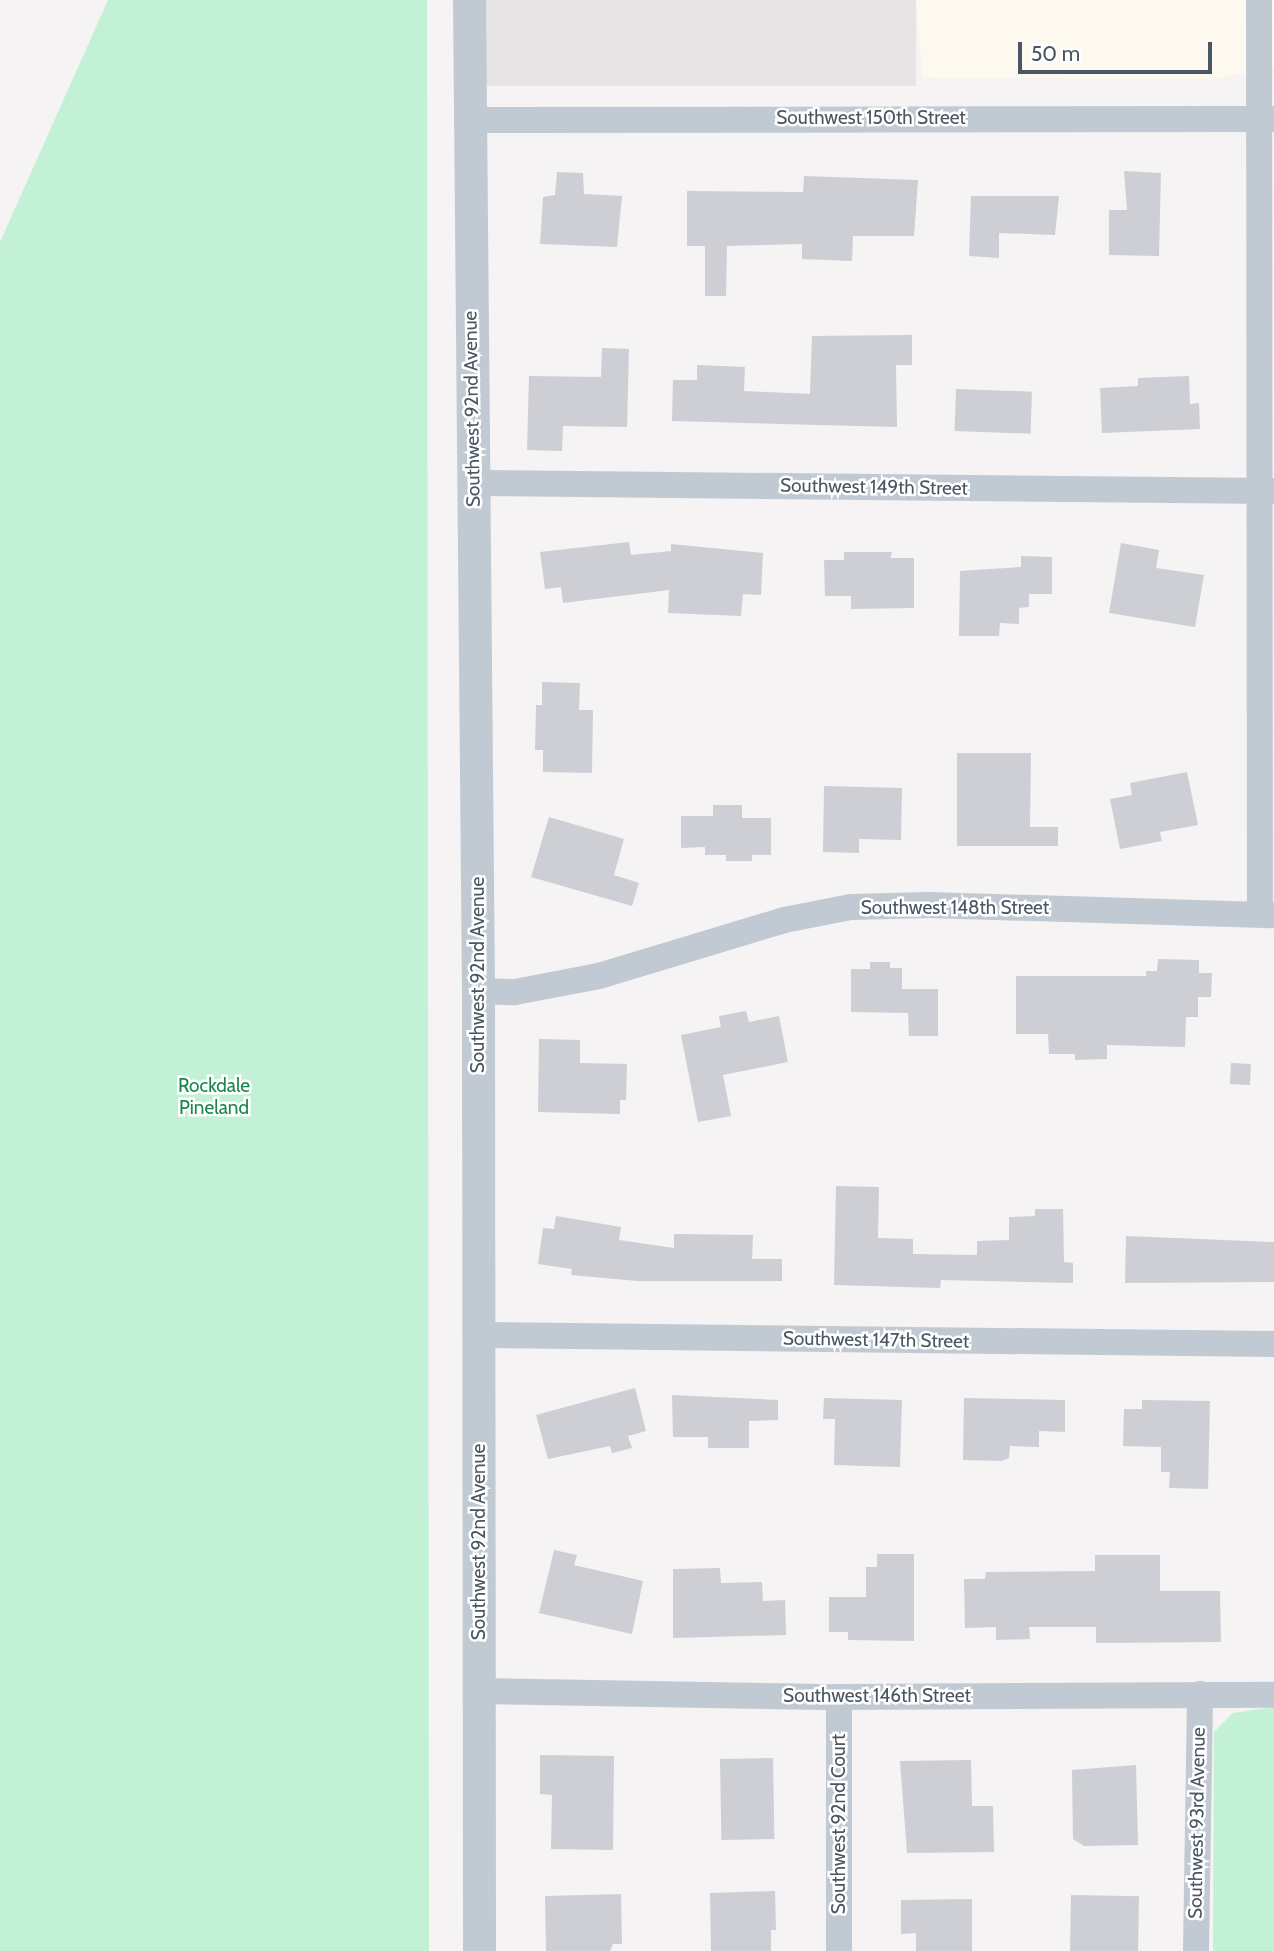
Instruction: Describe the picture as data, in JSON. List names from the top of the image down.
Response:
{
  "streets": {
    "street": [
      "Southwest 150th Street",
      "Southwest 92nd Avenue",
      "Southwest 149th Street",
      "Southwest 148th Street",
      "Southwest 147th Street",
      "Southwest 146th Street",
      "Southwest 93rd Avenue",
      "Southwest 92nd Court"
    ]
  },
  "crossings": [
    ["Southwest 150th Street", "Southwest 92nd Avenue"],
    ["Southwest 92nd Avenue", "Southwest 149th Street"],
    ["Southwest 92nd Avenue", "Southwest 148th Street"],
    ["Southwest 92nd Avenue", "Southwest 147th Street"],
    ["Southwest 92nd Avenue", "Southwest 146th Street"],
    ["Southwest 146th Street", "Southwest 93rd Avenue"],
    ["Southwest 146th Street", "Southwest 92nd Court"]
  ],
  "parks": ["Rockdale Pineland"],
  "scale_bar": "50 m"
}
